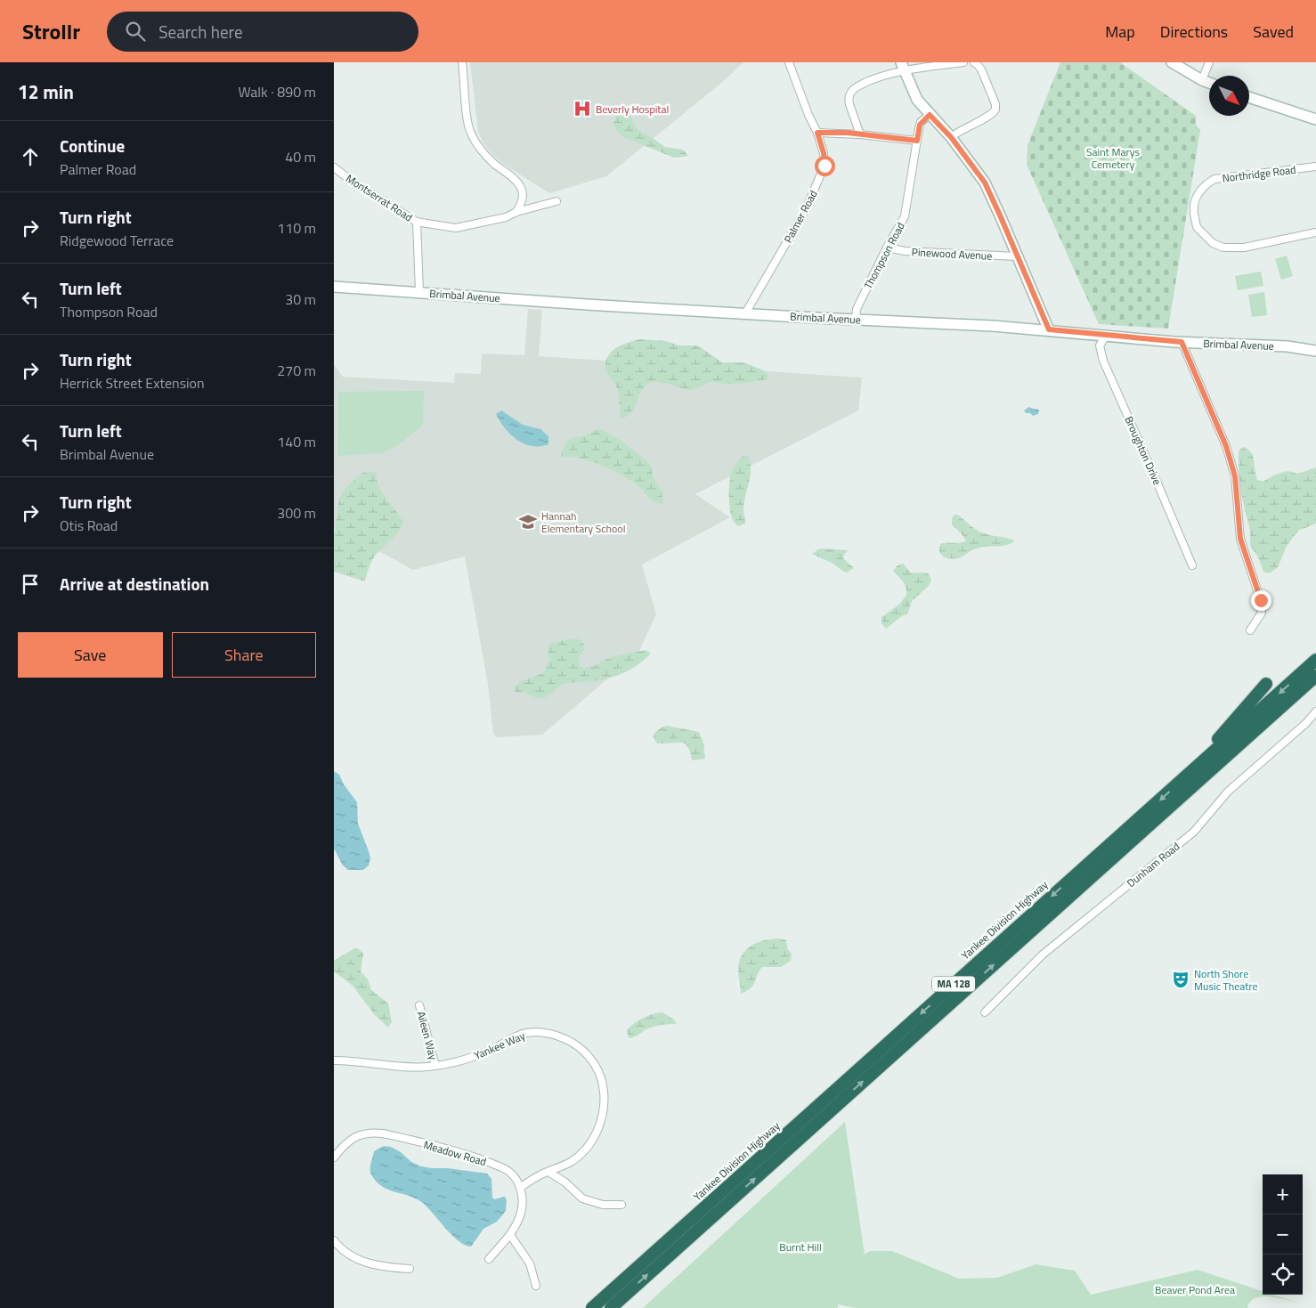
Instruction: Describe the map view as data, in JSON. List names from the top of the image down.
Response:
{
  "streets": {
    "highway": ["Yankee Division Highway", "MA 128"],
    "main road": ["Brimbal Avenue"],
    "street": [
      "Northridge Road",
      "Montserrat Road",
      "Palmer Road",
      "Pinewood Avenue",
      "Thompson Road",
      "Broughton Drive",
      "Dunham Road",
      "Aileen Way",
      "Yankee Way",
      "Meadow Road"
    ]
  },
  "crossings": [
    ["Palmer Road", "Brimbal Avenue"],
    ["Pinewood Avenue", "Thompson Road"],
    ["Thompson Road", "Brimbal Avenue"],
    ["Brimbal Avenue", "Broughton Drive"],
    ["Aileen Way", "Yankee Way"],
    ["Yankee Way", "Meadow Road"]
  ],
  "parks": ["Saint Marys Cemetery", "Burnt Hill", "Beaver Pond Area"],
  "places": {
    "hospital": ["Beverly Hospital"],
    "school or university": ["Hannah Elementary School"],
    "theatre": ["North Shore Music Theatre"]
  },
  "north": "bottom right",
  "page": {
    "header": "Strollr",
    "search": "Search here",
    "nav": ["Map", "Directions", "Saved"],
    "heading": ["12 min", "Walk · 890 m"],
    "list": [
      ["Continue", "Palmer Road", "40 m"],
      ["Turn right", "Ridgewood Terrace", "110 m"],
      ["Turn left", "Thompson Road", "30 m"],
      ["Turn right", "Herrick Street Extension", "270 m"],
      ["Turn left", "Brimbal Avenue", "140 m"],
      ["Turn right", "Otis Road", "300 m"],
      "Arrive at destination"
    ],
    "buttons": ["Save", "Share"],
    "map_buttons": ["+", "−"]
  }
}
